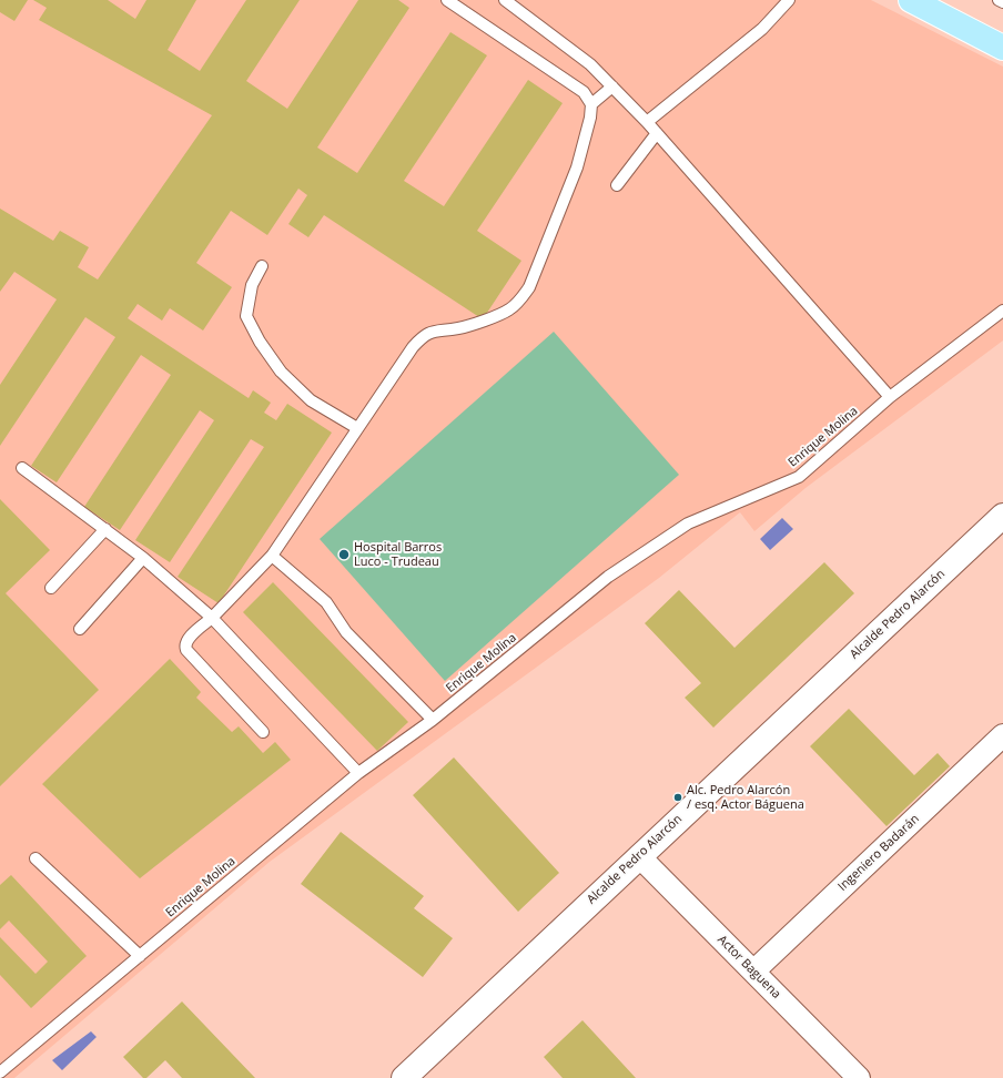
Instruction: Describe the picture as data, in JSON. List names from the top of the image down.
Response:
{
  "streets": {
    "street": ["Alcalde Pedro Alarcón", "Ingeniero Badarán", "Actor Baguena"],
    "lane": ["Enrique Molina"]
  },
  "crossings": [
    ["Alcalde Pedro Alarcón", "Actor Baguena"],
    ["Ingeniero Badarán", "Actor Baguena"]
  ],
  "places": ["Hospital Barros Luco - Trudeau", "Alc. Pedro Alarcón / esq. Actor Báguena"]
}
